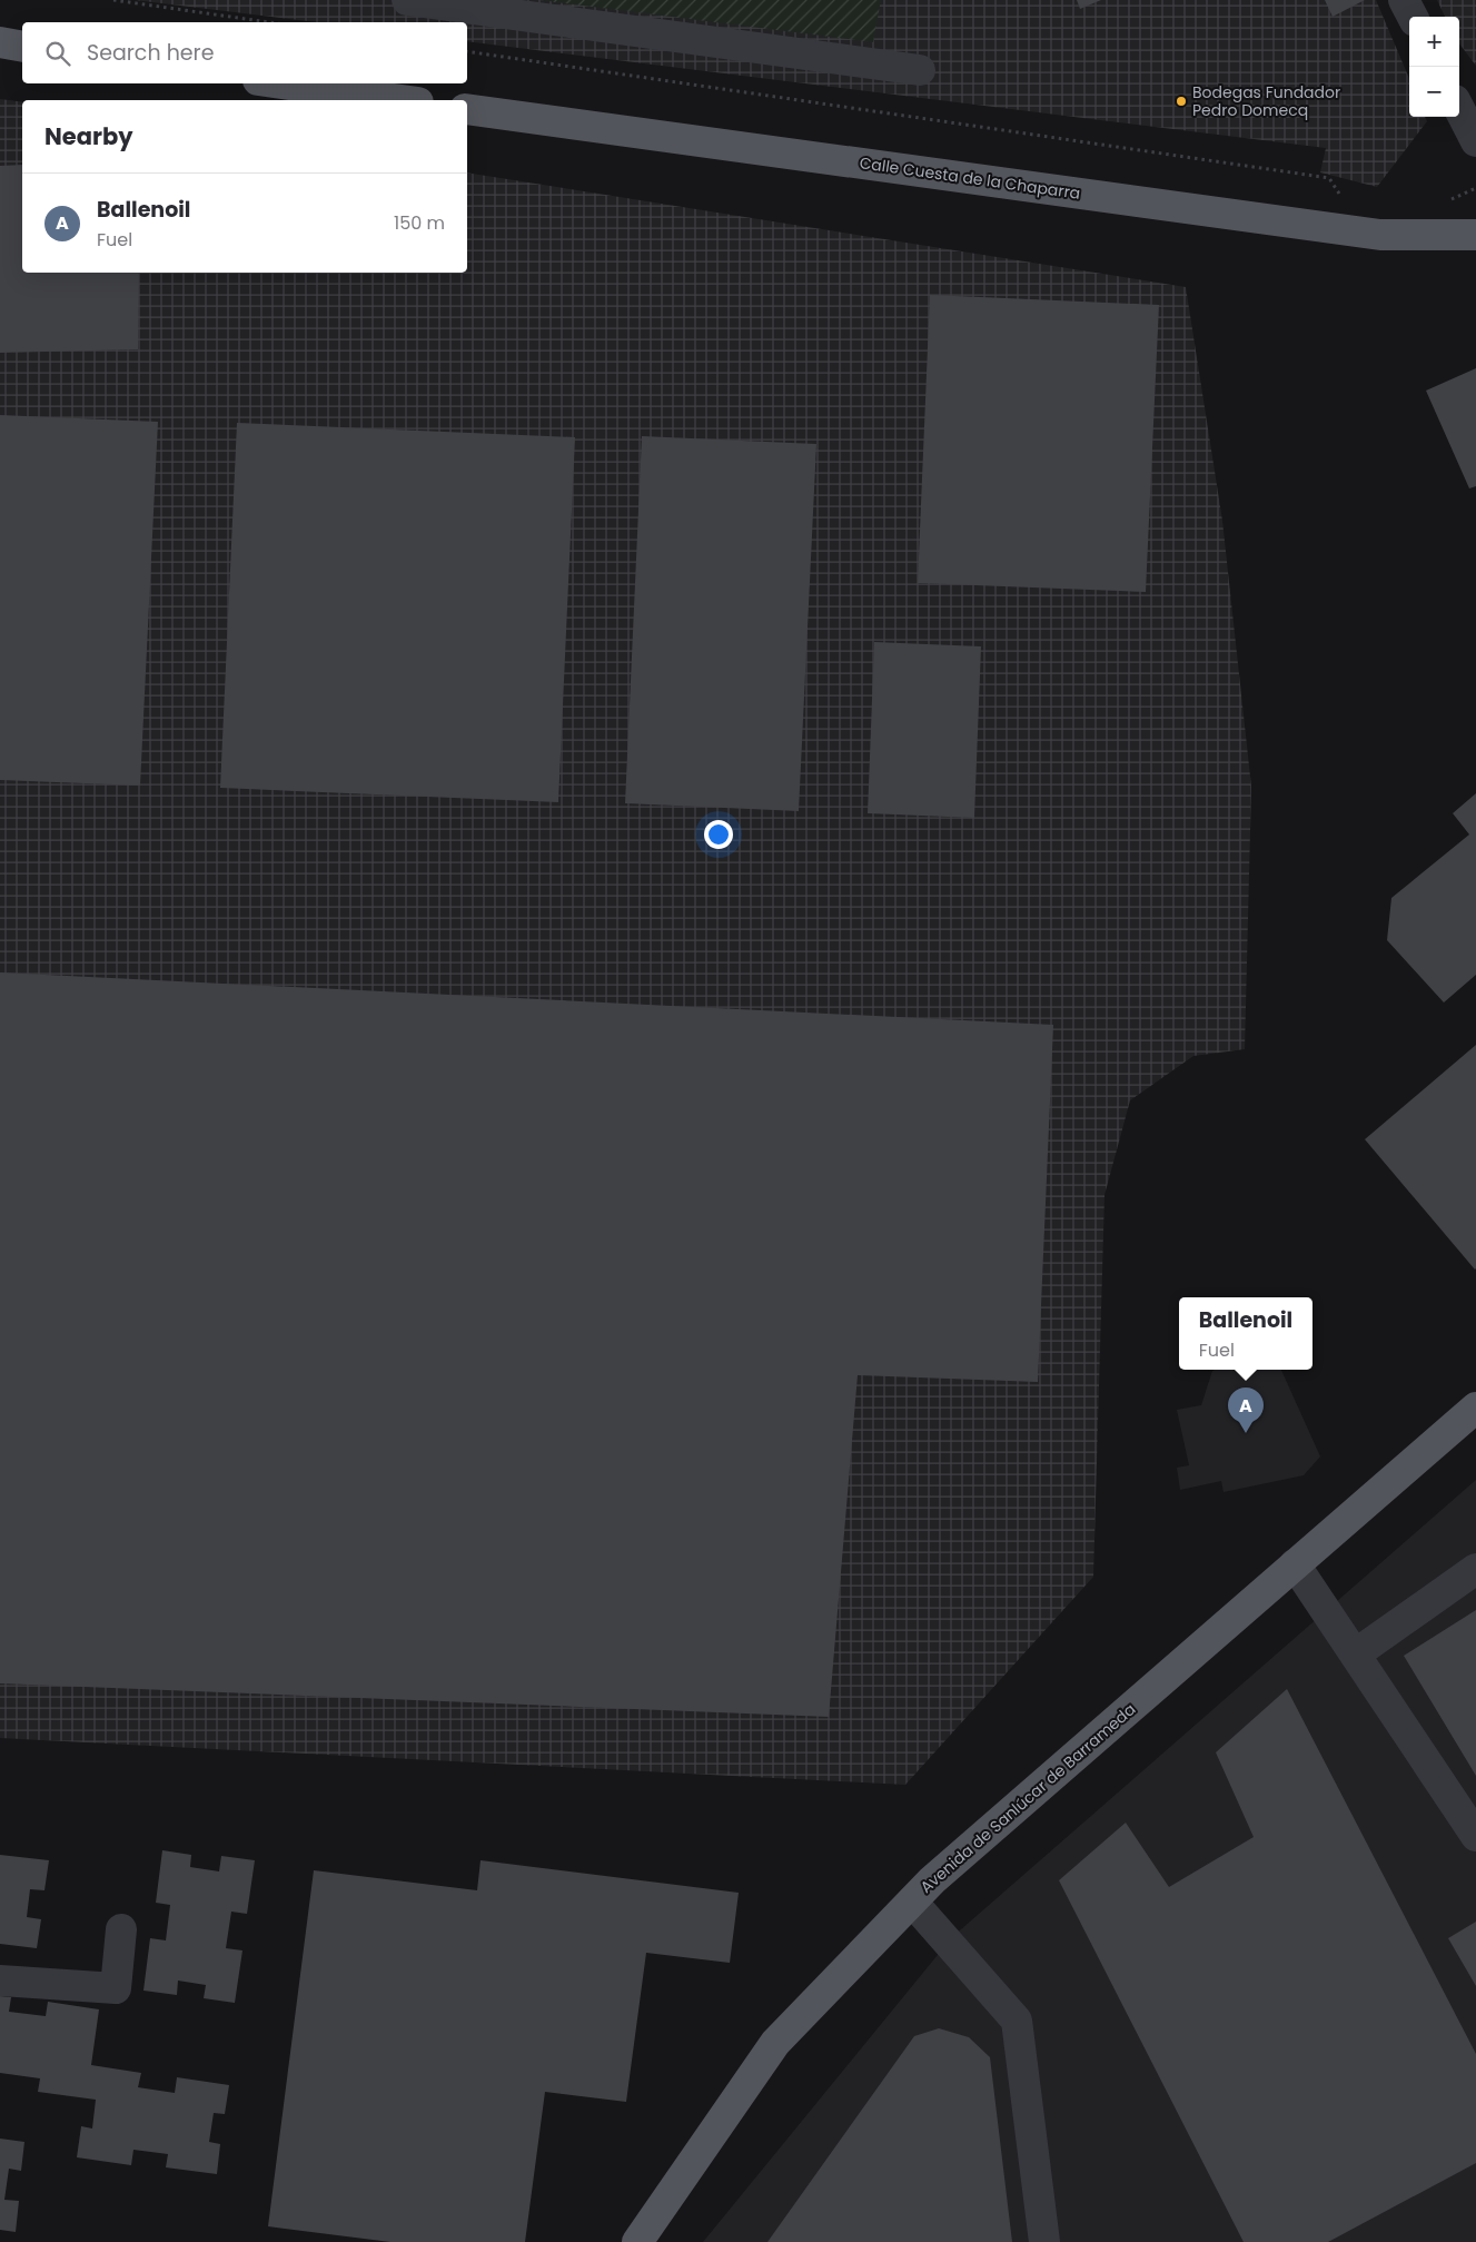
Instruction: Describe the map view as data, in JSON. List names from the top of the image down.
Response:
{
  "streets": {
    "main road": ["Calle Cuesta de la Chaparra", "Avenida de Sanlúcar de Barrameda"]
  },
  "places": ["Bodegas Fundador Pedro Domecq"],
  "page": {
    "map_buttons": ["+", "−"],
    "search": "Search here",
    "heading": "Nearby",
    "list": [
      {
        "mark": "A",
        "name": "Ballenoil",
        "note": "Fuel",
        "value": "150 m"
      }
    ],
    "popup": ["Ballenoil", "Fuel"],
    "pins": "A"
  }
}
